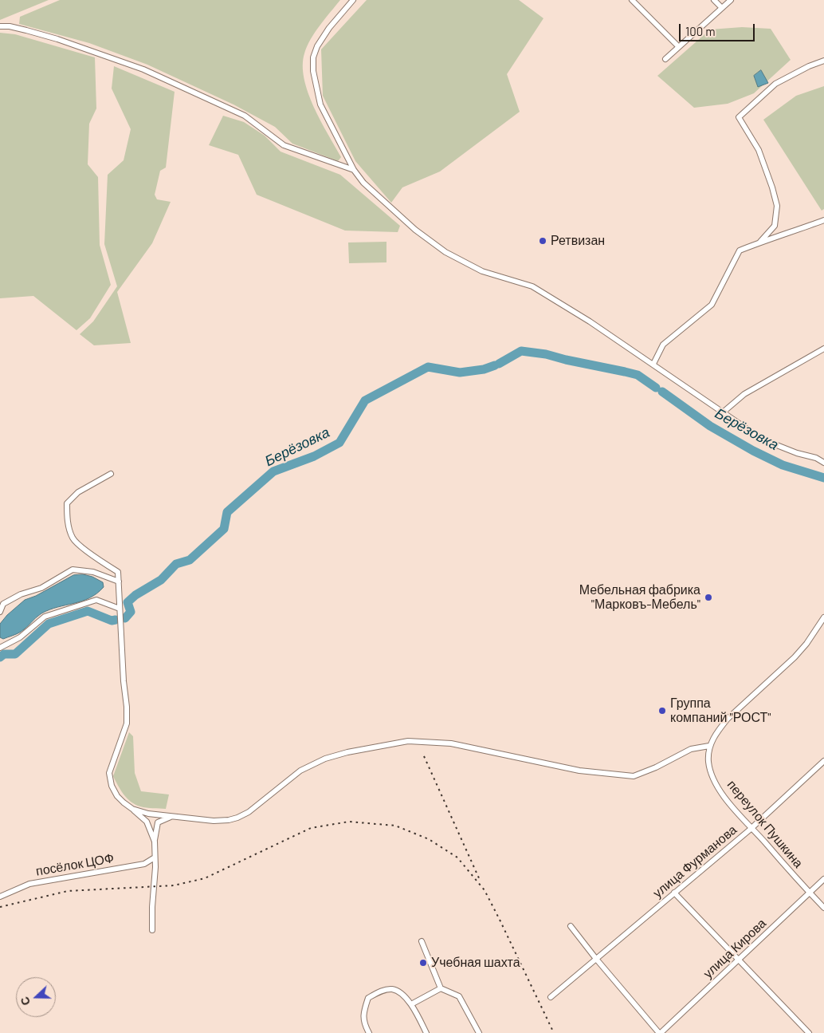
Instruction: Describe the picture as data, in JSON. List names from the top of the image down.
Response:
{
  "streets": {
    "street": [
      "переулок Пушкина",
      "улица Фурманова",
      "посёлок ЦОФ",
      "улица Кирова"
    ]
  },
  "crossings": [
    ["переулок Пушкина", "улица Фурманова"],
    ["переулок Пушкина", "улица Кирова"]
  ],
  "water": ["Берёзовка"],
  "places": [
    "Ретвизан",
    "Мебельная фабрика \"Марковъ-Мебель\"",
    "Группа компаний \"РОСТ\"",
    "Учебная шахта"
  ],
  "scale_bar": "100 m",
  "north": "left"
}
